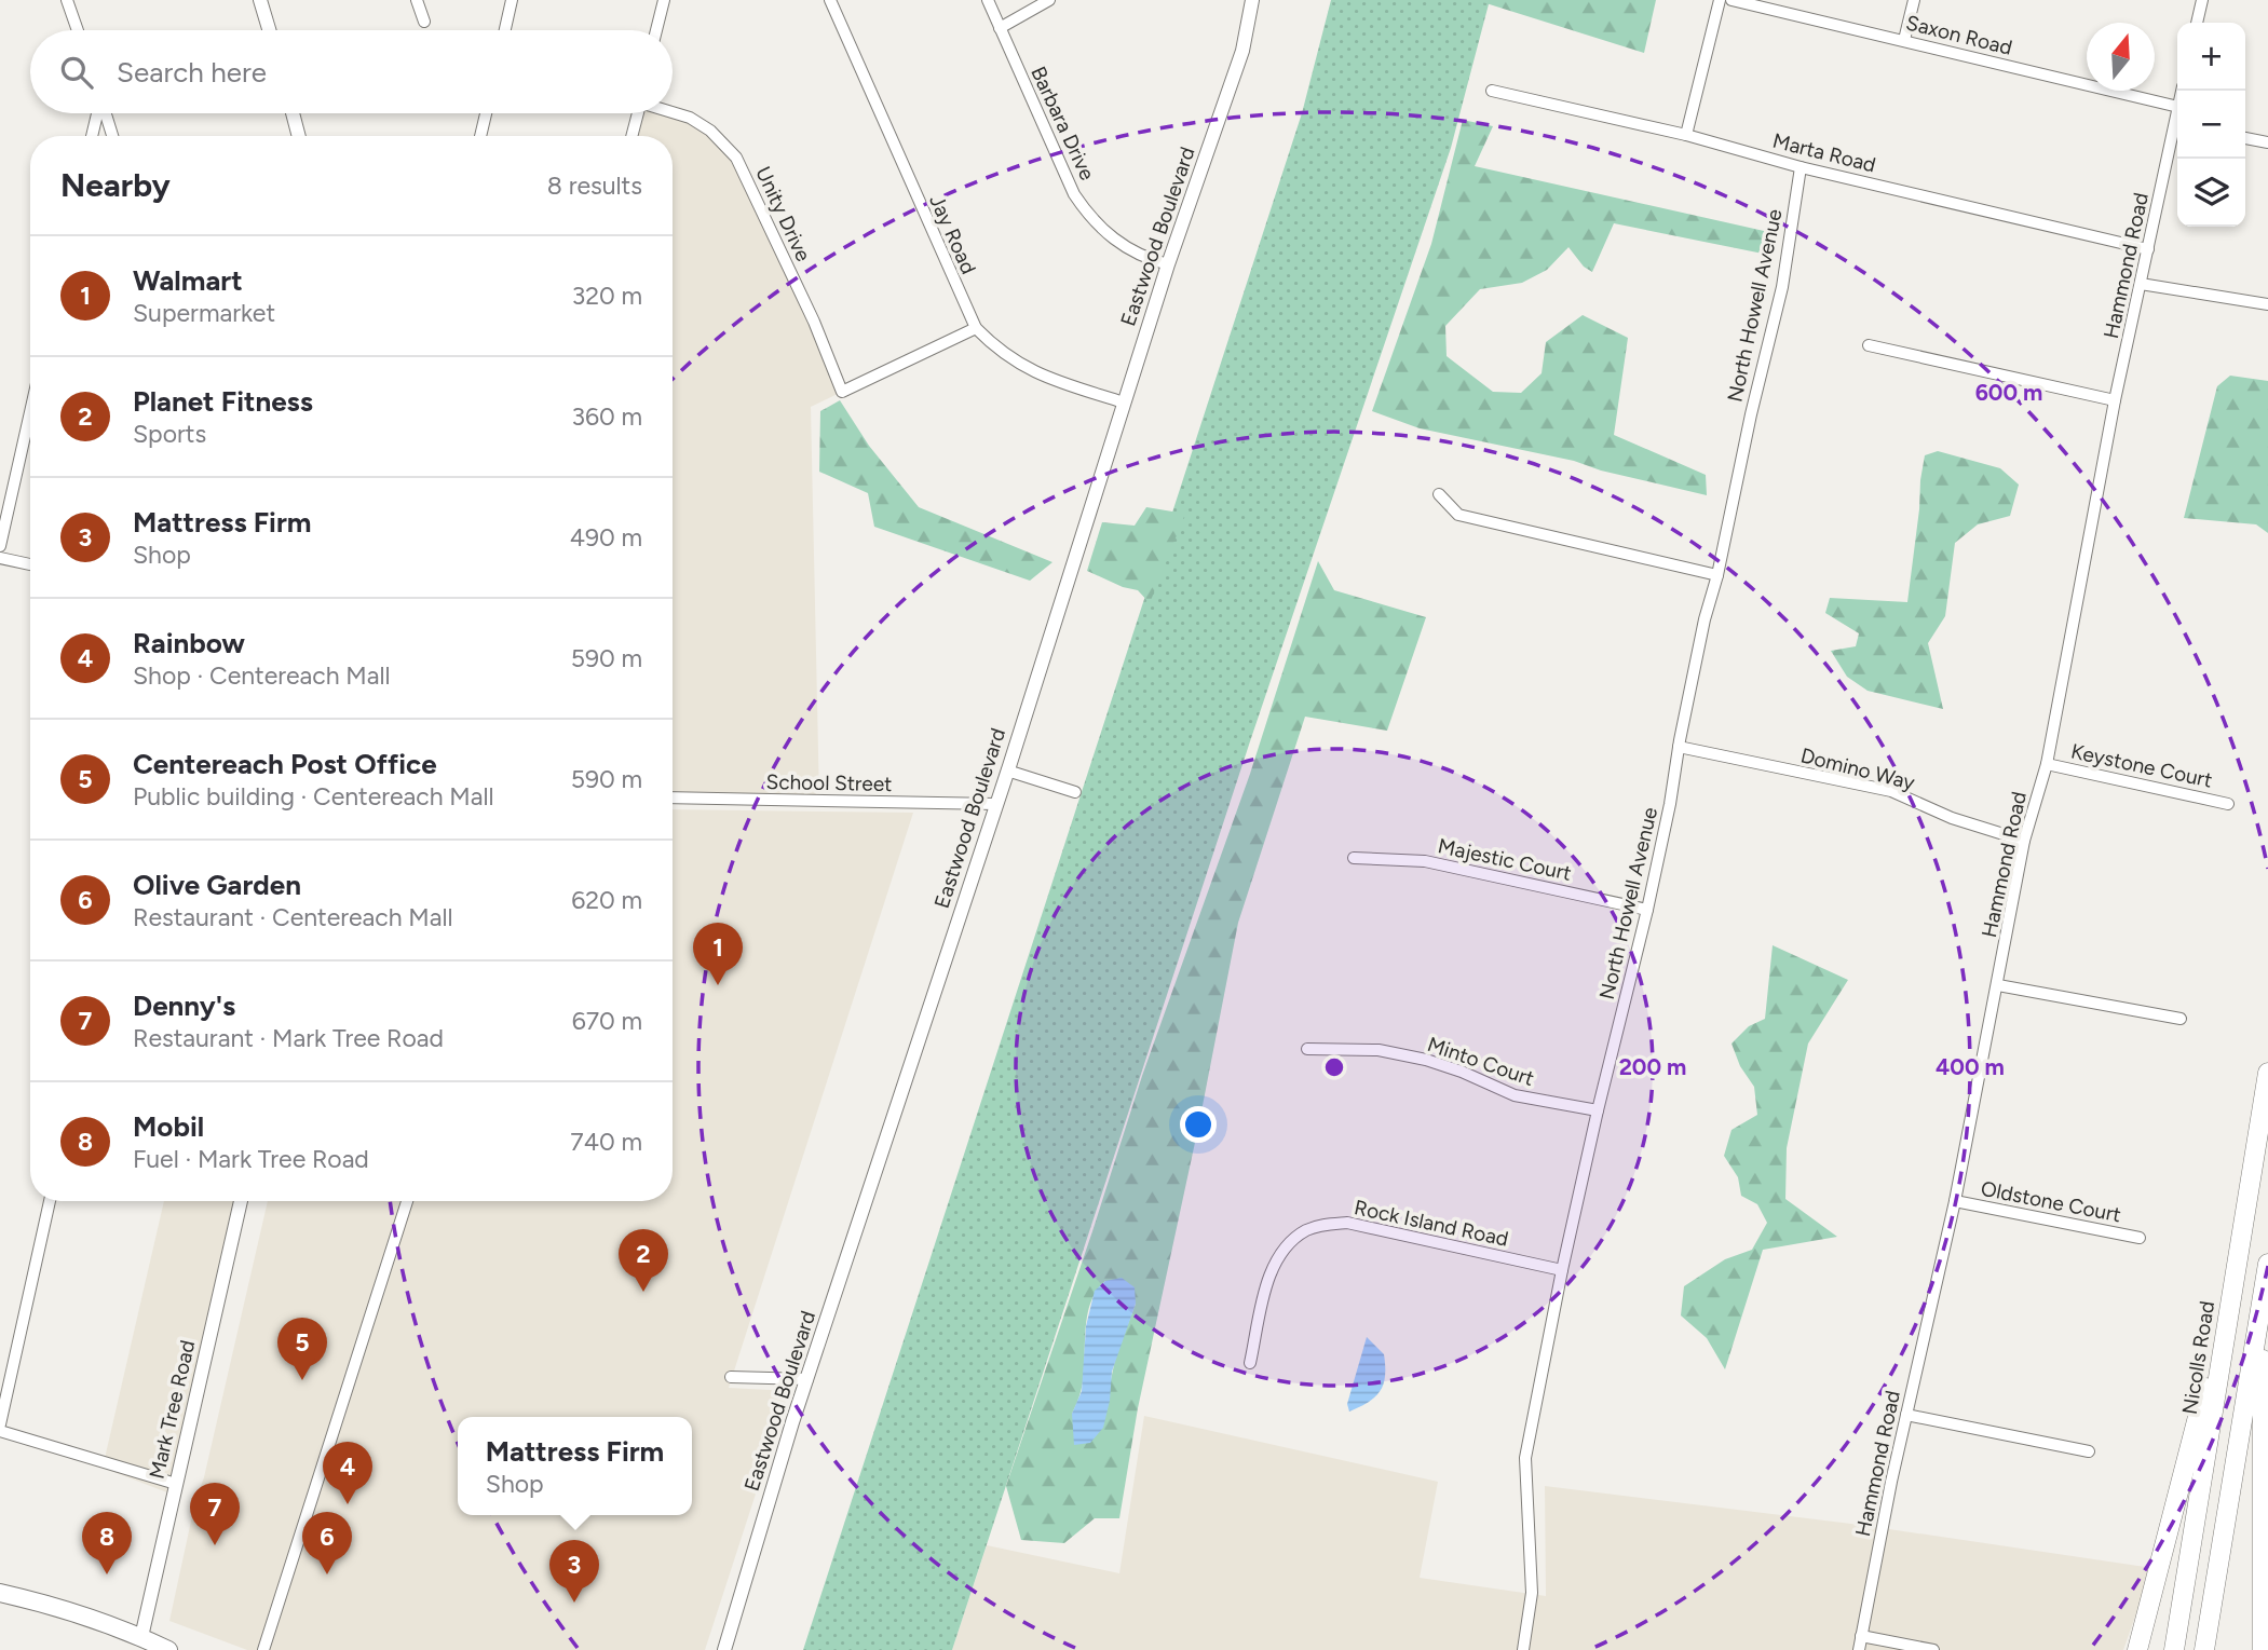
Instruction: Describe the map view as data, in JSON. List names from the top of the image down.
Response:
{
  "streets": {
    "highway": ["Nicolls Road"],
    "street": [
      "Saxon Road",
      "Barbara Drive",
      "Marta Road",
      "Unity Drive",
      "Jay Road",
      "Eastwood Boulevard",
      "Hammond Road",
      "North Howell Avenue",
      "Keystone Court",
      "Domino Way",
      "School Street",
      "Majestic Court",
      "Minto Court",
      "Oldstone Court",
      "Rock Island Road",
      "Mark Tree Road"
    ]
  },
  "crossings": [
    ["Barbara Drive", "Eastwood Boulevard"],
    ["Marta Road", "Hammond Road"],
    ["Marta Road", "North Howell Avenue"],
    ["Unity Drive", "Jay Road"],
    ["Jay Road", "Eastwood Boulevard"],
    ["Eastwood Boulevard", "School Street"],
    ["Hammond Road", "Keystone Court"],
    ["Hammond Road", "Domino Way"],
    ["Hammond Road", "Oldstone Court"],
    ["North Howell Avenue", "Domino Way"],
    ["North Howell Avenue", "Majestic Court"],
    ["North Howell Avenue", "Minto Court"],
    ["North Howell Avenue", "Rock Island Road"]
  ],
  "north": "top",
  "page": {
    "map_buttons": ["+", "−"],
    "search": "Search here",
    "heading": ["Nearby", "8 results"],
    "list": [
      {
        "mark": "1",
        "name": "Walmart",
        "note": "Supermarket",
        "value": "320 m"
      },
      {
        "mark": "2",
        "name": "Planet Fitness",
        "note": "Sports",
        "value": "360 m"
      },
      {
        "mark": "3",
        "name": "Mattress Firm",
        "note": "Shop",
        "value": "490 m"
      },
      {
        "mark": "4",
        "name": "Rainbow",
        "note": "Shop · Centereach Mall",
        "value": "590 m"
      },
      {
        "mark": "5",
        "name": "Centereach Post Office",
        "note": "Public building · Centereach Mall",
        "value": "590 m"
      },
      {
        "mark": "6",
        "name": "Olive Garden",
        "note": "Restaurant · Centereach Mall",
        "value": "620 m"
      },
      {
        "mark": "7",
        "name": "Denny's",
        "note": "Restaurant · Mark Tree Road",
        "value": "670 m"
      },
      {
        "mark": "8",
        "name": "Mobil",
        "note": "Fuel · Mark Tree Road",
        "value": "740 m"
      }
    ],
    "pins": [
      "1",
      "2",
      "5",
      "4",
      "7",
      "6",
      "8",
      "3"
    ],
    "popup": ["Mattress Firm", "Shop"]
  },
  "rings": ["600 m", "200 m", "400 m"]
}
